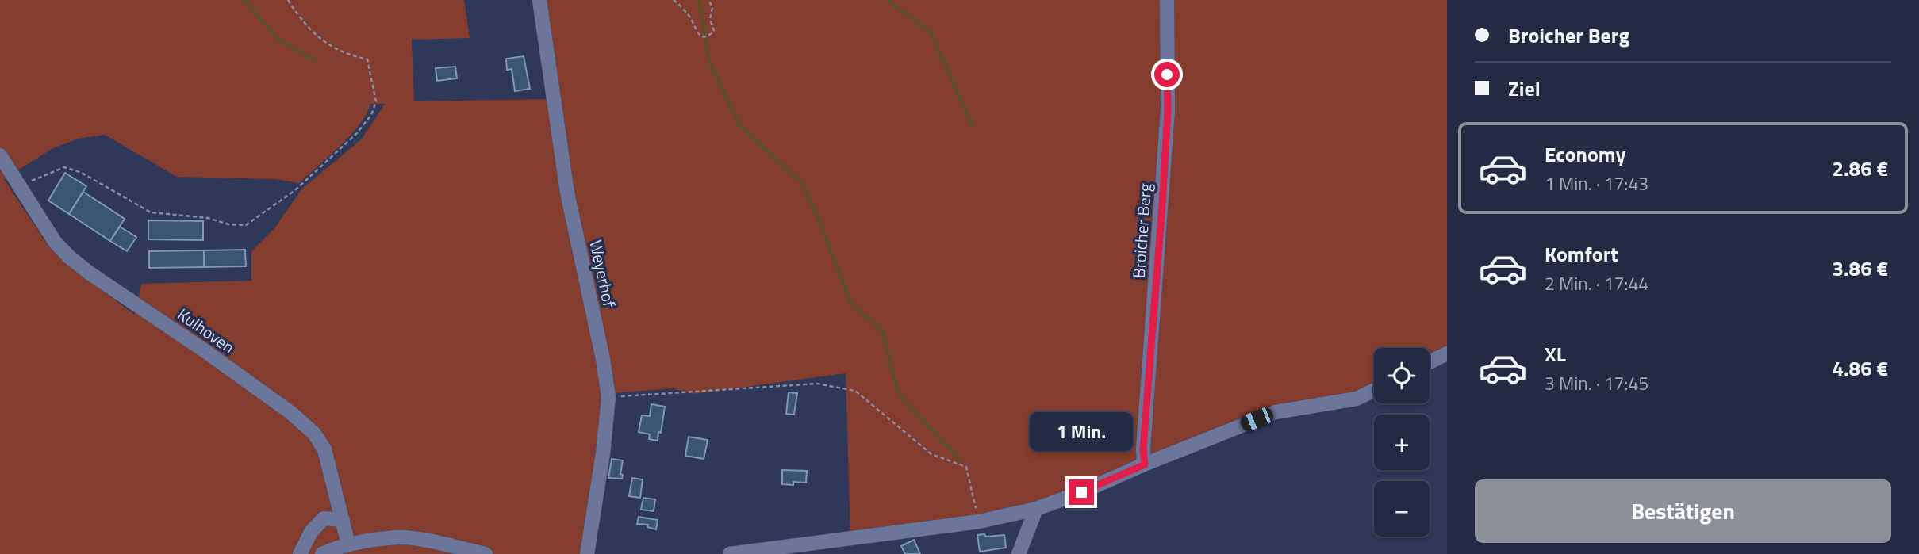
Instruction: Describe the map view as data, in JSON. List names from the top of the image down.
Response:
{
  "streets": {
    "street": ["Broicher Berg", "Weyerhof", "Kulhoven"]
  },
  "page": {
    "banner": ["Broicher Berg", "Ziel"],
    "list": [
      {
        "name": "Economy",
        "note": "1 Min. · 17:43",
        "value": "2.86 €"
      },
      {
        "name": "Komfort",
        "note": "2 Min. · 17:44",
        "value": "3.86 €"
      },
      {
        "name": "XL",
        "note": "3 Min. · 17:45",
        "value": "4.86 €"
      }
    ],
    "map_buttons": ["+", "−"],
    "bubble": "1 Min.",
    "buttons": "Bestätigen"
  }
}
